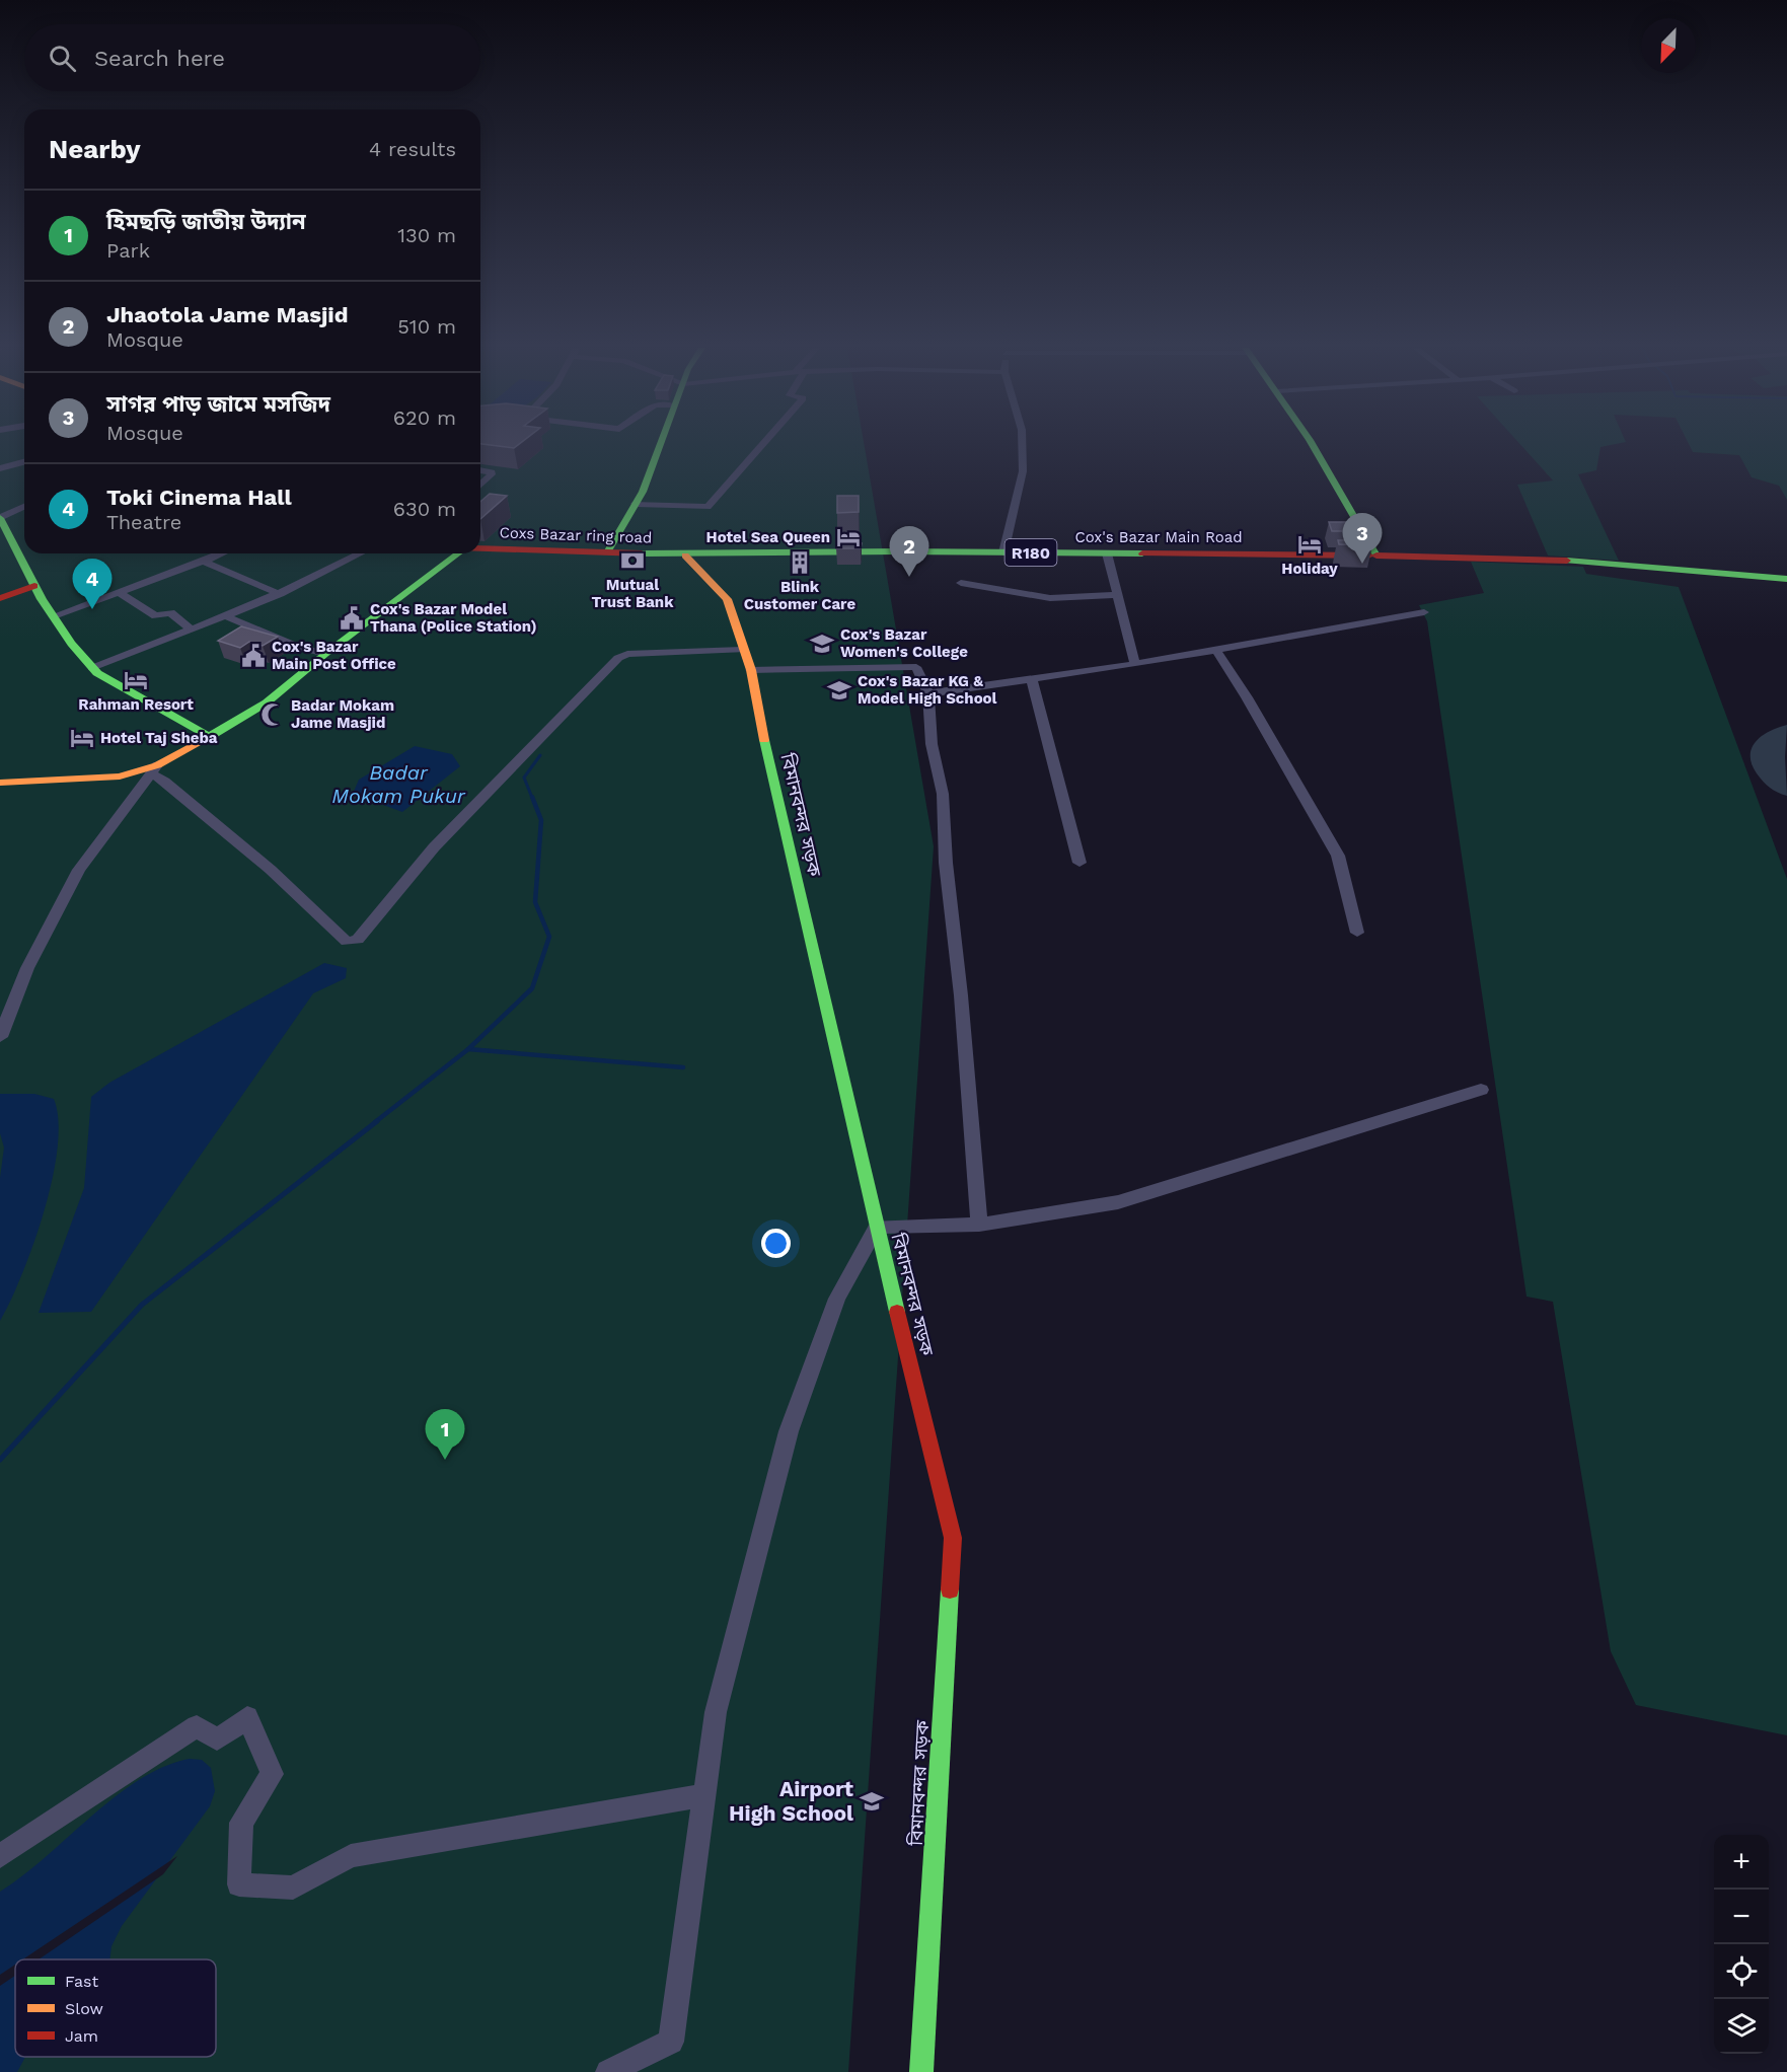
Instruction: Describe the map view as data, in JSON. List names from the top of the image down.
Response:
{
  "streets": {
    "main road": [
      "Coxs Bazar ring road",
      "Cox's Bazar Main Road",
      "R180",
      "বিমানবন্দর সড়ক"
    ]
  },
  "crossings": [
    ["Coxs Bazar ring road", "Cox's Bazar Main Road"],
    ["Coxs Bazar ring road", "বিমানবন্দর সড়ক"],
    ["Cox's Bazar Main Road", "বিমানবন্দর সড়ক"]
  ],
  "water": ["Badar Mokam Pukur"],
  "places": {
    "hotel": [
      "Hotel Sea Queen",
      "Holiday",
      "Rahman Resort",
      "Hotel Taj Sheba"
    ],
    "bank": ["Mutual Trust Bank"],
    "building": ["Blink Customer Care"],
    "public building": ["Cox's Bazar Model Thana (Police Station)", "Cox's Bazar Main Post Office"],
    "school or university": ["Cox's Bazar Women's College", "Cox's Bazar KG & Model High School", "Airport High School"],
    "mosque": ["Badar Mokam Jame Masjid"]
  },
  "legend": ["Fast", "Slow", "Jam"],
  "north": "bottom left",
  "page": {
    "search": "Search here",
    "heading": ["Nearby", "4 results"],
    "list": [
      {
        "mark": "1",
        "name": "হিমছড়ি জাতীয় উদ্যান",
        "note": "Park",
        "value": "130 m"
      },
      {
        "mark": "2",
        "name": "Jhaotola Jame Masjid",
        "note": "Mosque",
        "value": "510 m"
      },
      {
        "mark": "3",
        "name": "সাগর পাড় জামে মসজিদ",
        "note": "Mosque",
        "value": "620 m"
      },
      {
        "mark": "4",
        "name": "Toki Cinema Hall",
        "note": "Theatre",
        "value": "630 m"
      }
    ],
    "pins": [
      "3",
      "2",
      "4",
      "1"
    ],
    "map_buttons": ["+", "−"]
  }
}
